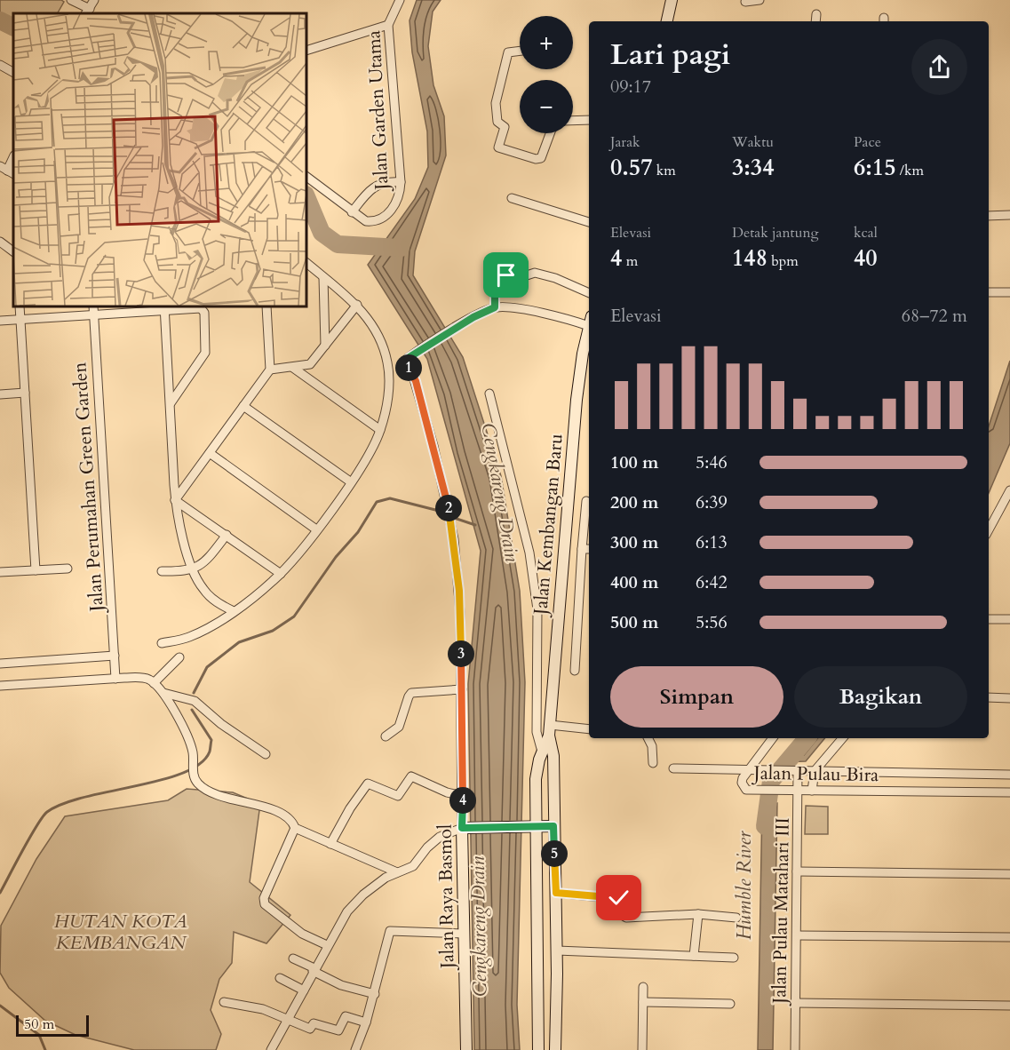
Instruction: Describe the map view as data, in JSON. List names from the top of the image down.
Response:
{
  "streets": {
    "main road": ["Jalan Kembangan Baru", "Jalan Raya Basmol"],
    "street": [
      "Jalan Garden Utama",
      "Jalan Perumahan Green Garden",
      "Jalan Pulau Bira",
      "Jalan Pulau Matahari III"
    ]
  },
  "crossings": [
    ["Jalan Pulau Bira", "Jalan Pulau Matahari III"]
  ],
  "water": ["Cengkareng Drain", "Humble River"],
  "parks": ["HUTAN KOTA KEMBANGAN"],
  "scale_bar": "50 m",
  "page": {
    "map_buttons": ["+", "−"],
    "heading": ["Lari pagi", "09:17"],
    "stats": [
      ["Jarak", "0.57 km"],
      ["Waktu", "3:34"],
      ["Pace", "6:15 /km"],
      ["Elevasi", "4 m"],
      ["Detak jantung", "148 bpm"],
      ["kcal", "40"]
    ],
    "chart": ["Elevasi", "68–72 m"],
    "pins": [
      "1",
      "2",
      "3",
      "4",
      "5"
    ],
    "list": [
      {
        "name": "100 m",
        "note": "5:46"
      },
      {
        "name": "200 m",
        "note": "6:39"
      },
      {
        "name": "300 m",
        "note": "6:13"
      },
      {
        "name": "400 m",
        "note": "6:42"
      },
      {
        "name": "500 m",
        "note": "5:56"
      }
    ],
    "buttons": ["Simpan", "Bagikan"],
    "scale": "50 m"
  }
}
